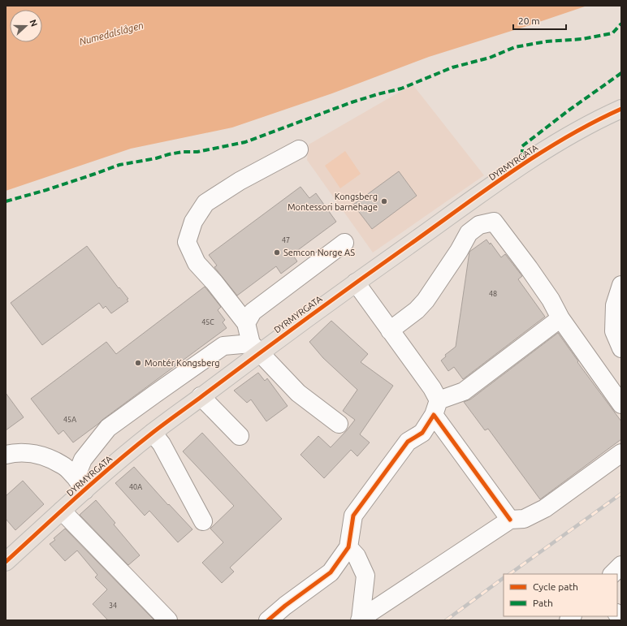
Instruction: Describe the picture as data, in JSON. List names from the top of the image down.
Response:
{
  "streets": {
    "main road": ["DYRMYRGATA"]
  },
  "water": ["Numedalslågen"],
  "places": ["Kongsberg Montessori barnehage", "Semcon Norge AS", "Montér Kongsberg"],
  "house_numbers": [
    "47",
    "48",
    "45C",
    "45A",
    "40A",
    "34"
  ],
  "legend": ["Cycle path", "Path"],
  "scale_bar": "20 m",
  "north": "right"
}
